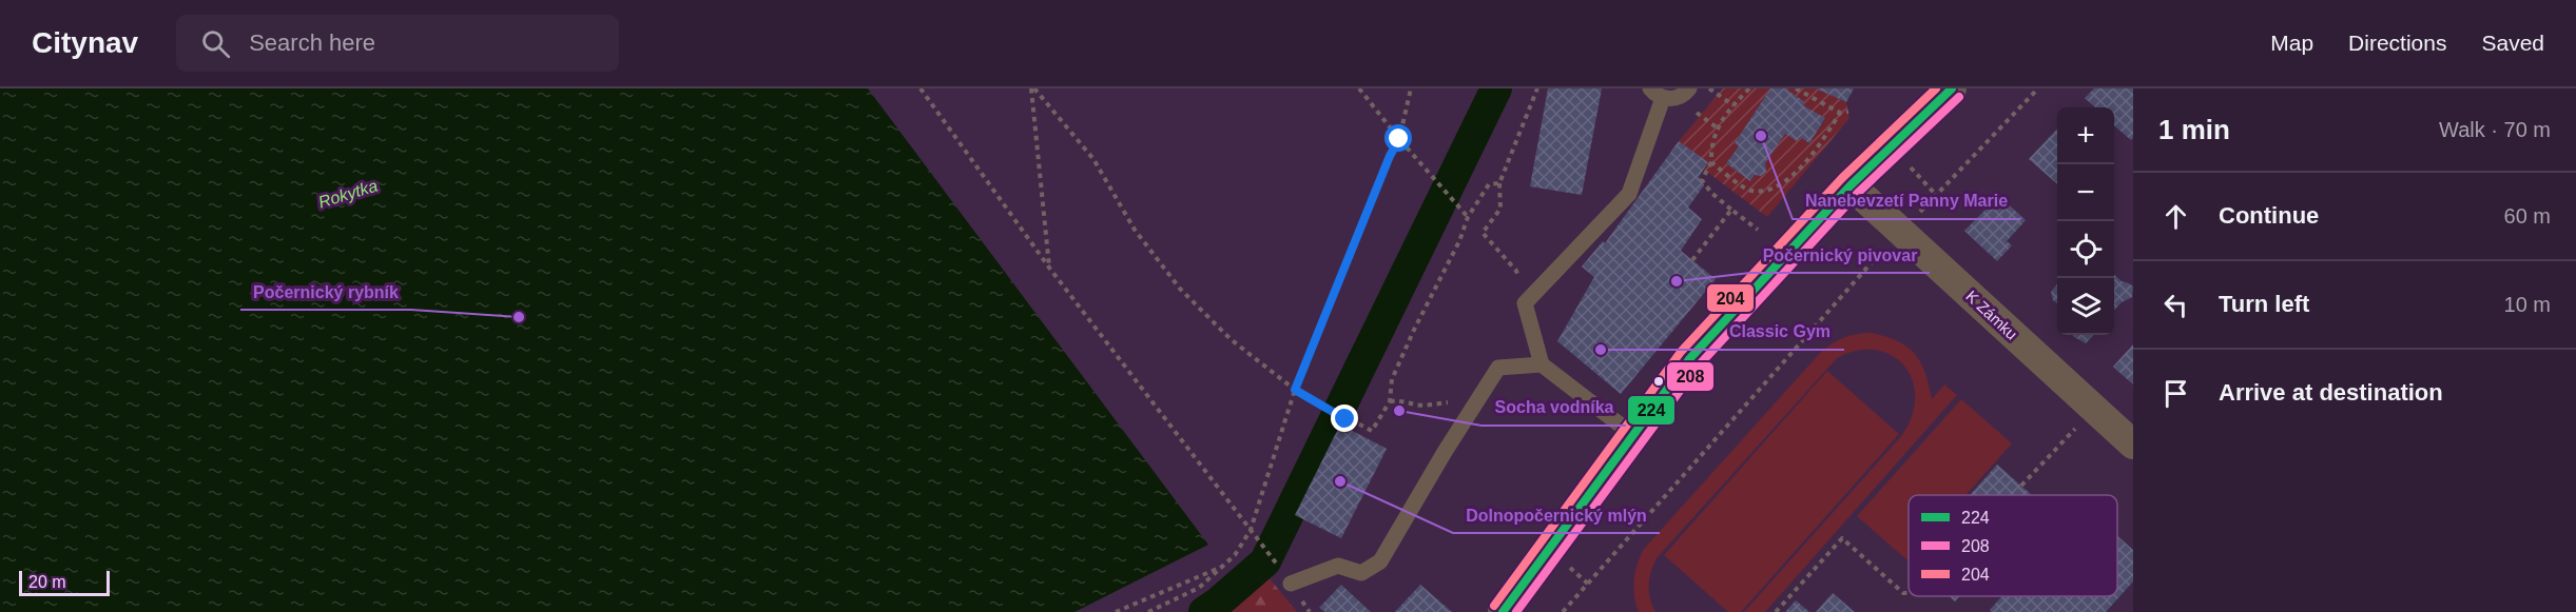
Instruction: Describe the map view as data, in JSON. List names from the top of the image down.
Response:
{
  "streets": {
    "street": ["K Zámku"]
  },
  "water": ["Rokytka"],
  "places": [
    "Nanebevzetí Panny Marie",
    "Počernický pivovar",
    "Počernický rybník",
    "Classic Gym",
    "Socha vodníka",
    "Dolnopočernický mlýn"
  ],
  "lines": ["transit line 224", "transit line 204", "transit line 208"],
  "legend": ["224", "208", "204"],
  "scale_bar": "20 m",
  "page": {
    "header": "Citynav",
    "search": "Search here",
    "nav": ["Map", "Directions", "Saved"],
    "heading": ["1 min", "Walk · 70 m"],
    "map_buttons": ["+", "−"],
    "list": [
      ["Continue", "60 m"],
      ["Turn left", "10 m"],
      "Arrive at destination"
    ],
    "scale": "20 m"
  }
}
